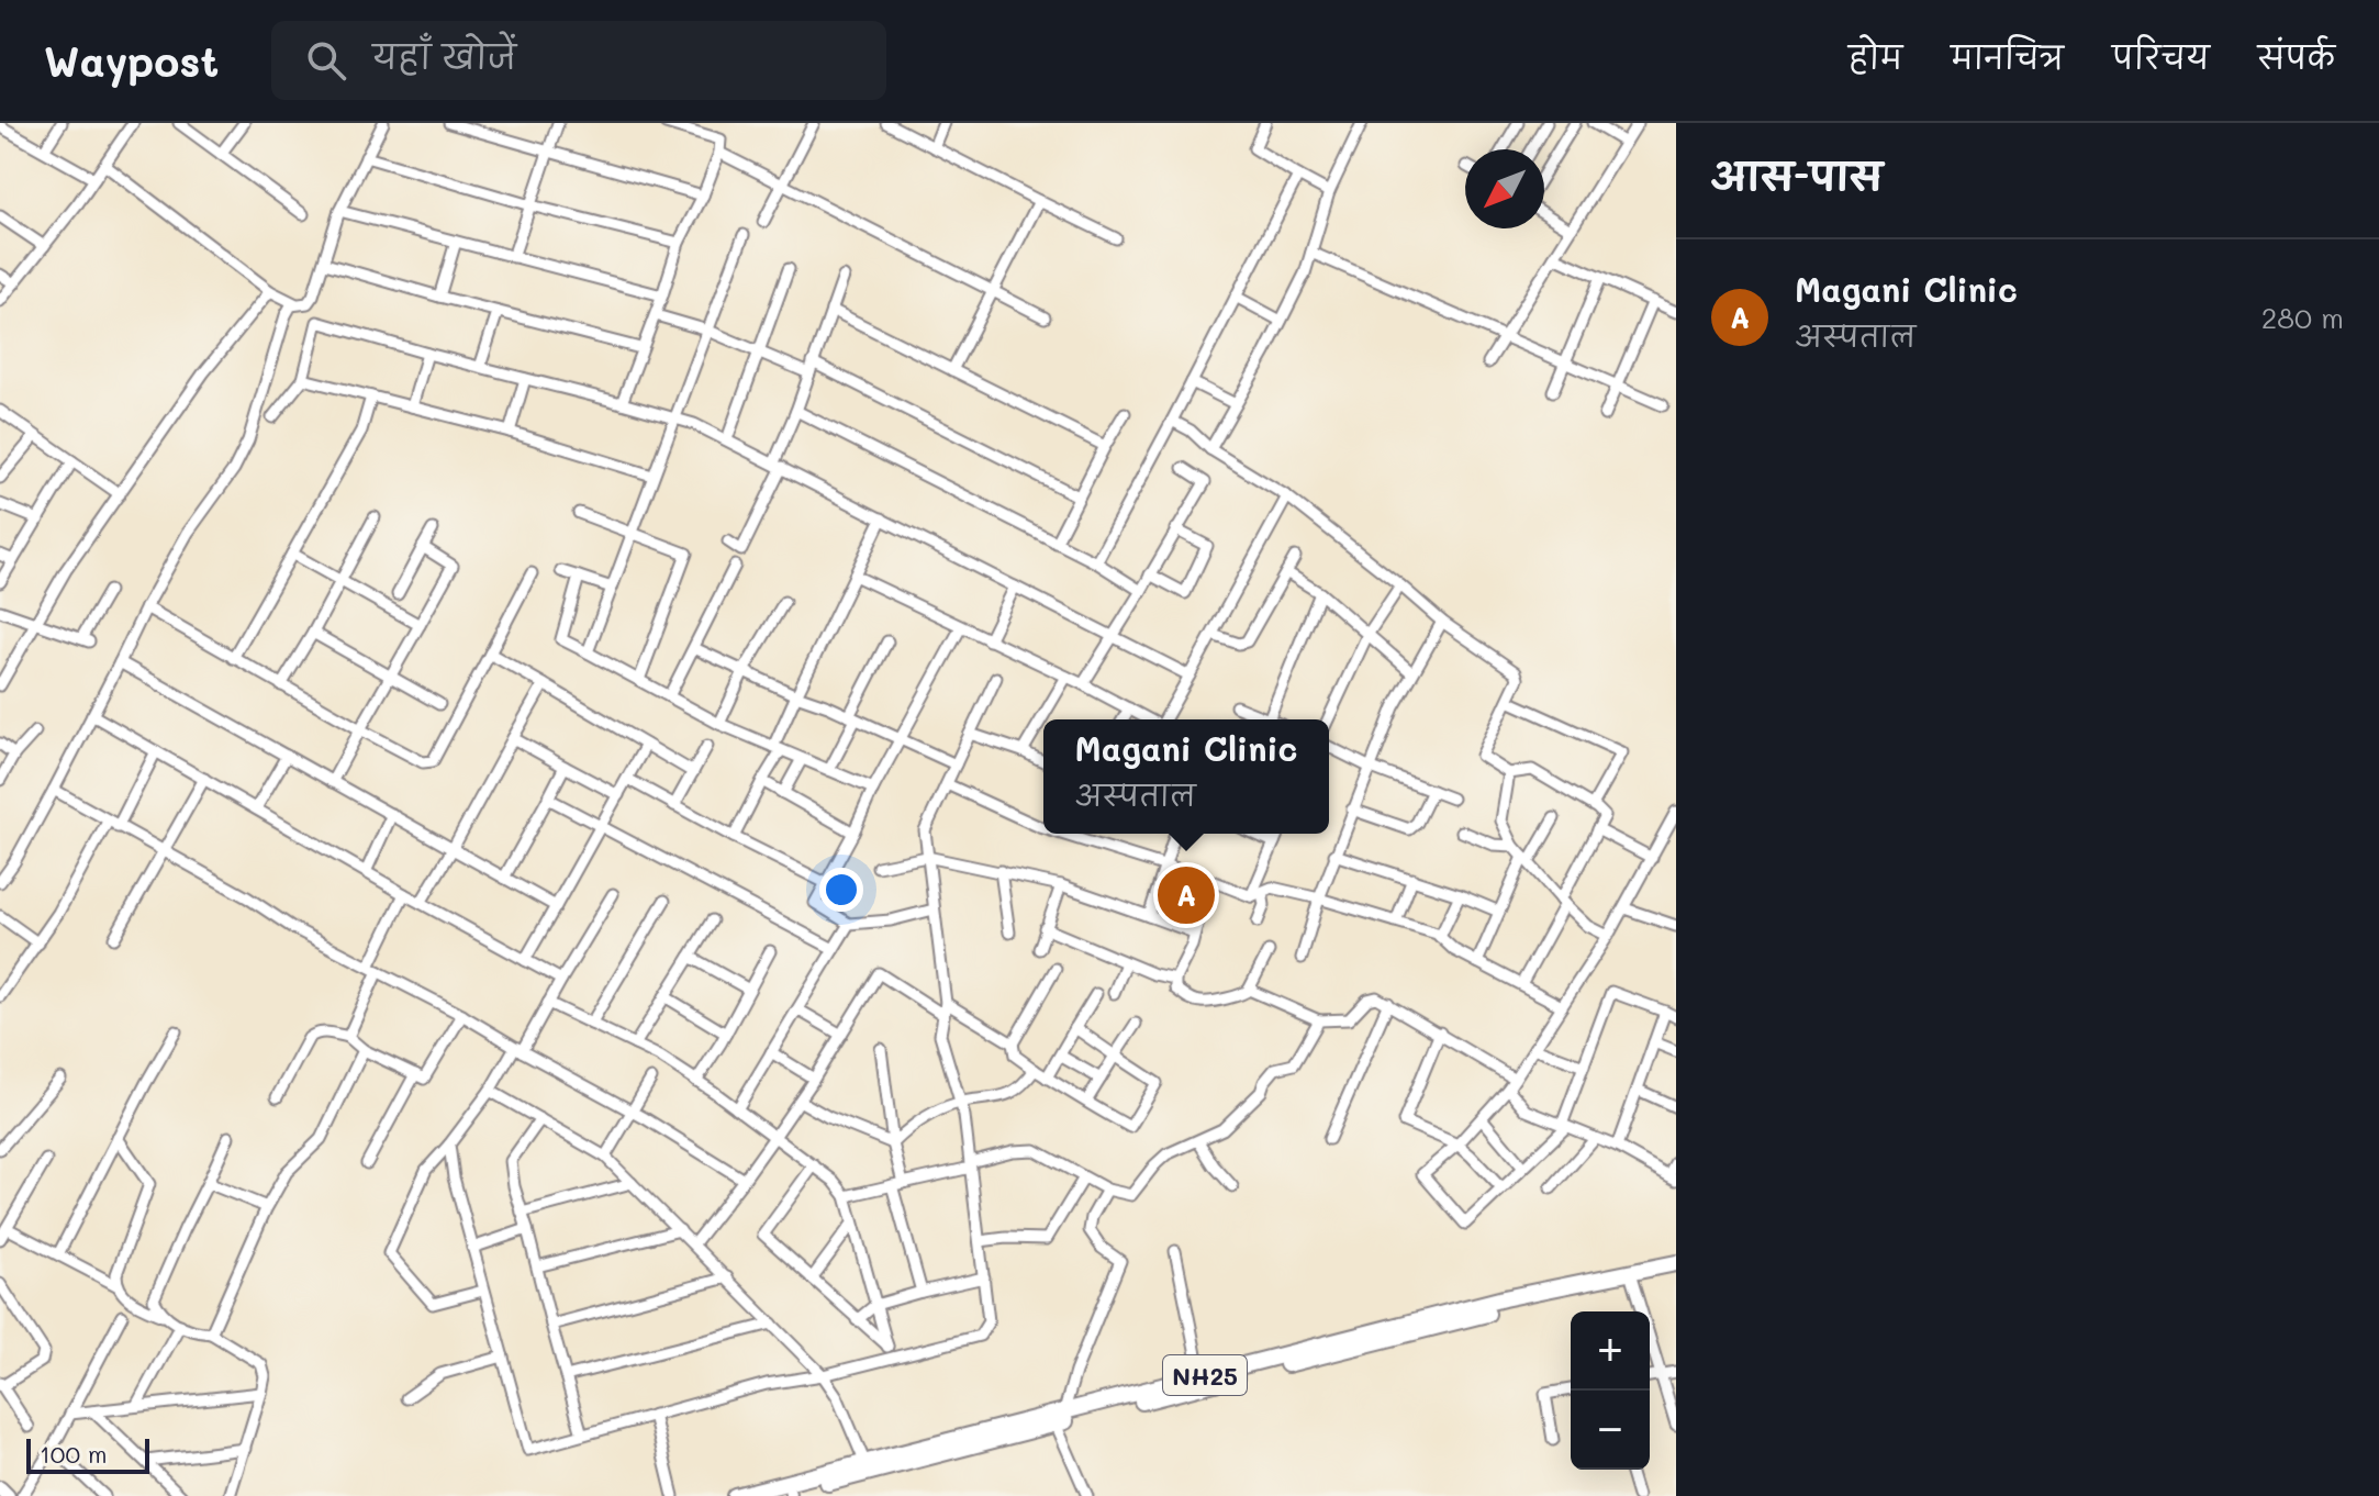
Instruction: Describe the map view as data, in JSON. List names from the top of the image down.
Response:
{
  "streets": {
    "main road": ["NH25"]
  },
  "scale_bar": "100 m",
  "north": "bottom left",
  "page": {
    "header": "Waypost",
    "search": "यहाँ खोजें",
    "nav": [
      "होम",
      "मानचित्र",
      "परिचय",
      "संपर्क"
    ],
    "heading": "आस-पास",
    "list": [
      {
        "mark": "A",
        "name": "Magani Clinic",
        "note": "अस्पताल",
        "value": "280 m"
      }
    ],
    "popup": ["Magani Clinic", "अस्पताल"],
    "pins": "A",
    "map_buttons": ["+", "−"],
    "scale": "100 m"
  }
}
